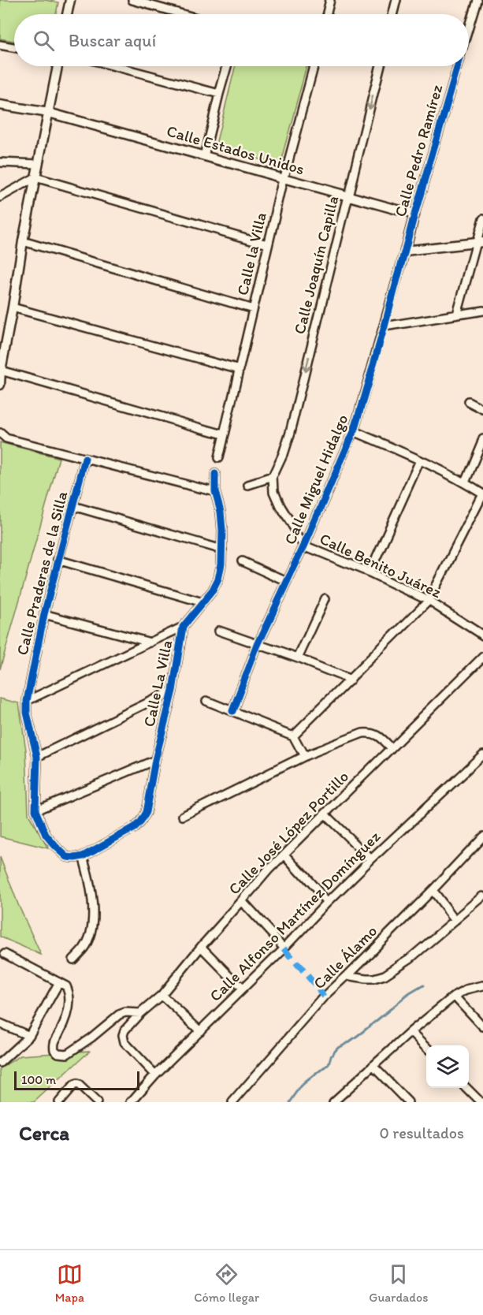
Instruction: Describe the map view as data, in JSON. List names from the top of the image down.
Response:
{
  "streets": {
    "street": [
      "Calle Estados Unidos",
      "Calle Pedro Ramírez",
      "Calle la Villa",
      "Calle Joaquín Capilla",
      "Calle Miguel Hidalgo",
      "Calle Benito Juárez",
      "Calle Praderas de la Silla",
      "Calle La Villa",
      "Calle José López Portillo",
      "Calle Alfonso Martínez Domínguez",
      "Calle Álamo"
    ]
  },
  "crossings": [
    ["Calle Estados Unidos", "Calle Pedro Ramírez"],
    ["Calle Estados Unidos", "Calle la Villa"],
    ["Calle Estados Unidos", "Calle Joaquín Capilla"],
    ["Calle Pedro Ramírez", "Calle Miguel Hidalgo"],
    ["Calle Joaquín Capilla", "Calle Benito Juárez"],
    ["Calle Miguel Hidalgo", "Calle Benito Juárez"],
    ["Calle Praderas de la Silla", "Calle La Villa"],
    ["Calle José López Portillo", "Calle Alfonso Martínez Domínguez"]
  ],
  "one_way": ["Calle Joaquín Capilla"],
  "scale_bar": "100 m",
  "page": {
    "search": "Buscar aquí",
    "scale": "100 m",
    "heading": ["Cerca", "0 resultados"],
    "nav": ["Mapa", "Cómo llegar", "Guardados"]
  }
}
